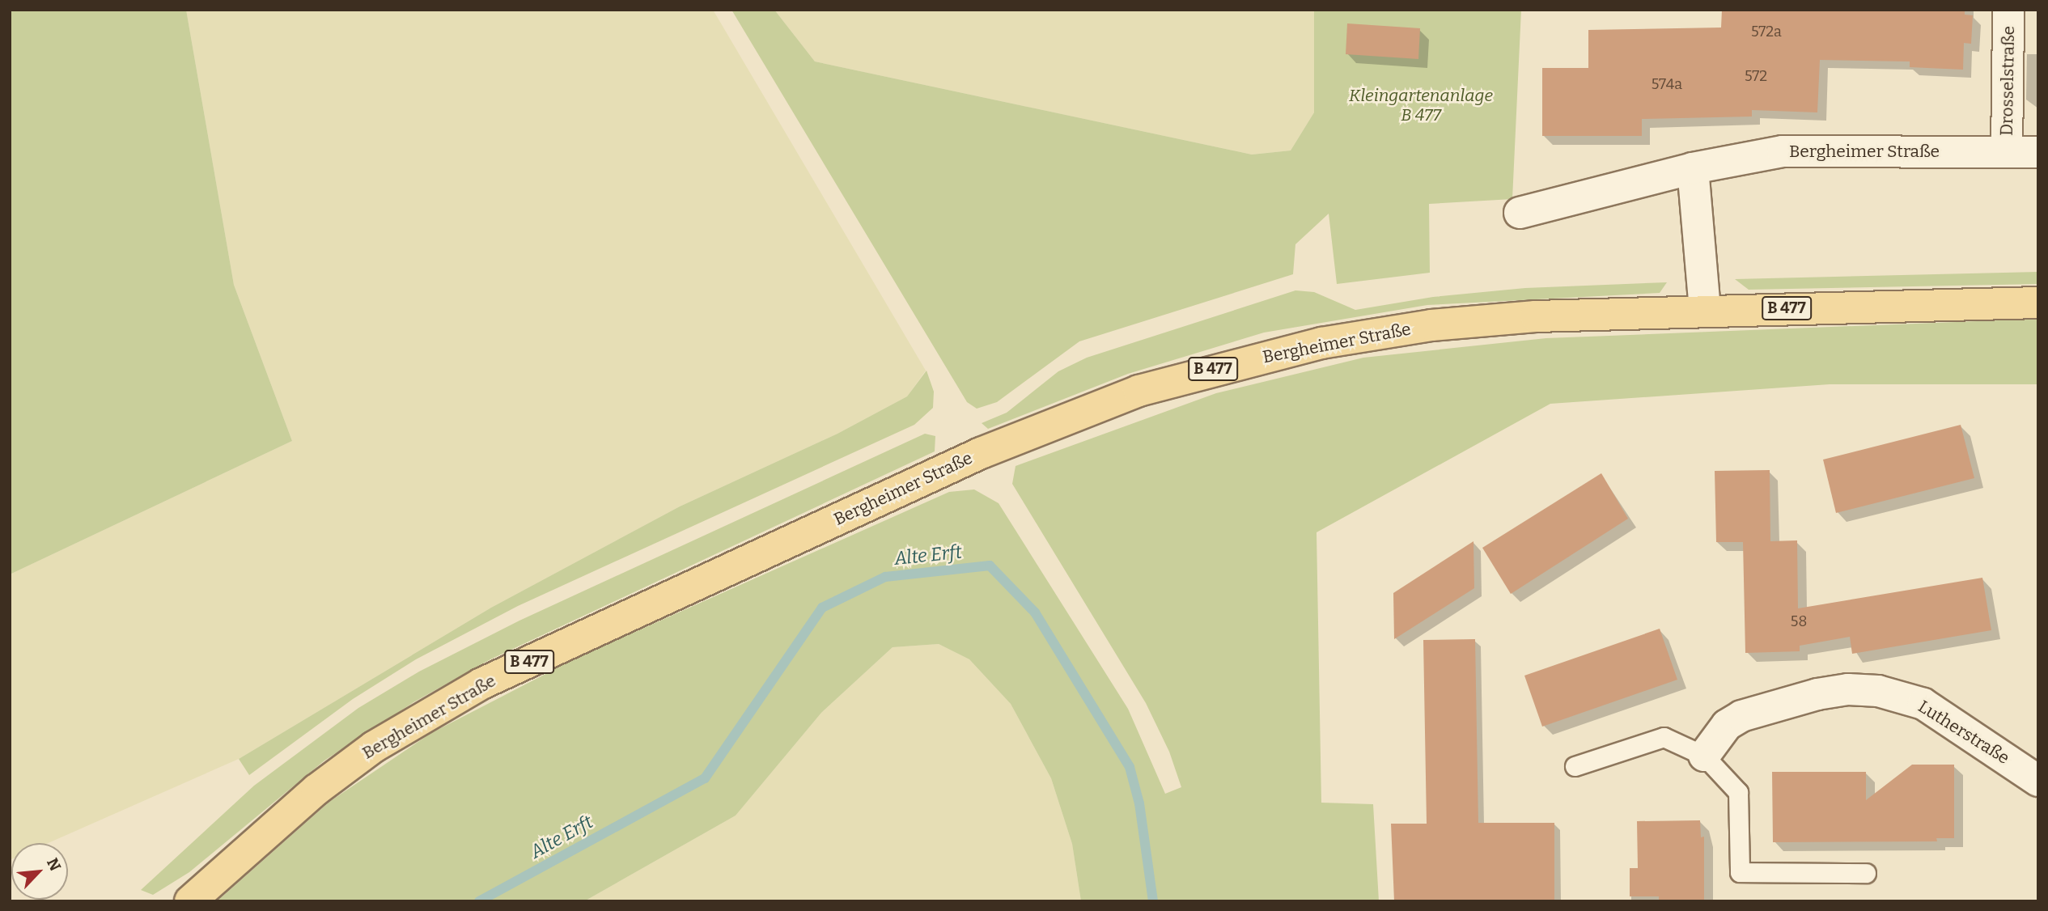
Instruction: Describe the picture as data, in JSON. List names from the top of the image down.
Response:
{
  "streets": {
    "main road": ["Bergheimer Straße", "B 477"],
    "street": ["Drosselstraße", "Lutherstraße"]
  },
  "crossings": [
    ["Drosselstraße", "Bergheimer Straße"]
  ],
  "water": ["Alte Erft"],
  "parks": ["Kleingartenanlage B 477"],
  "house_numbers": [
    "572a",
    "572",
    "574a",
    "58"
  ],
  "north": "top right"
}
